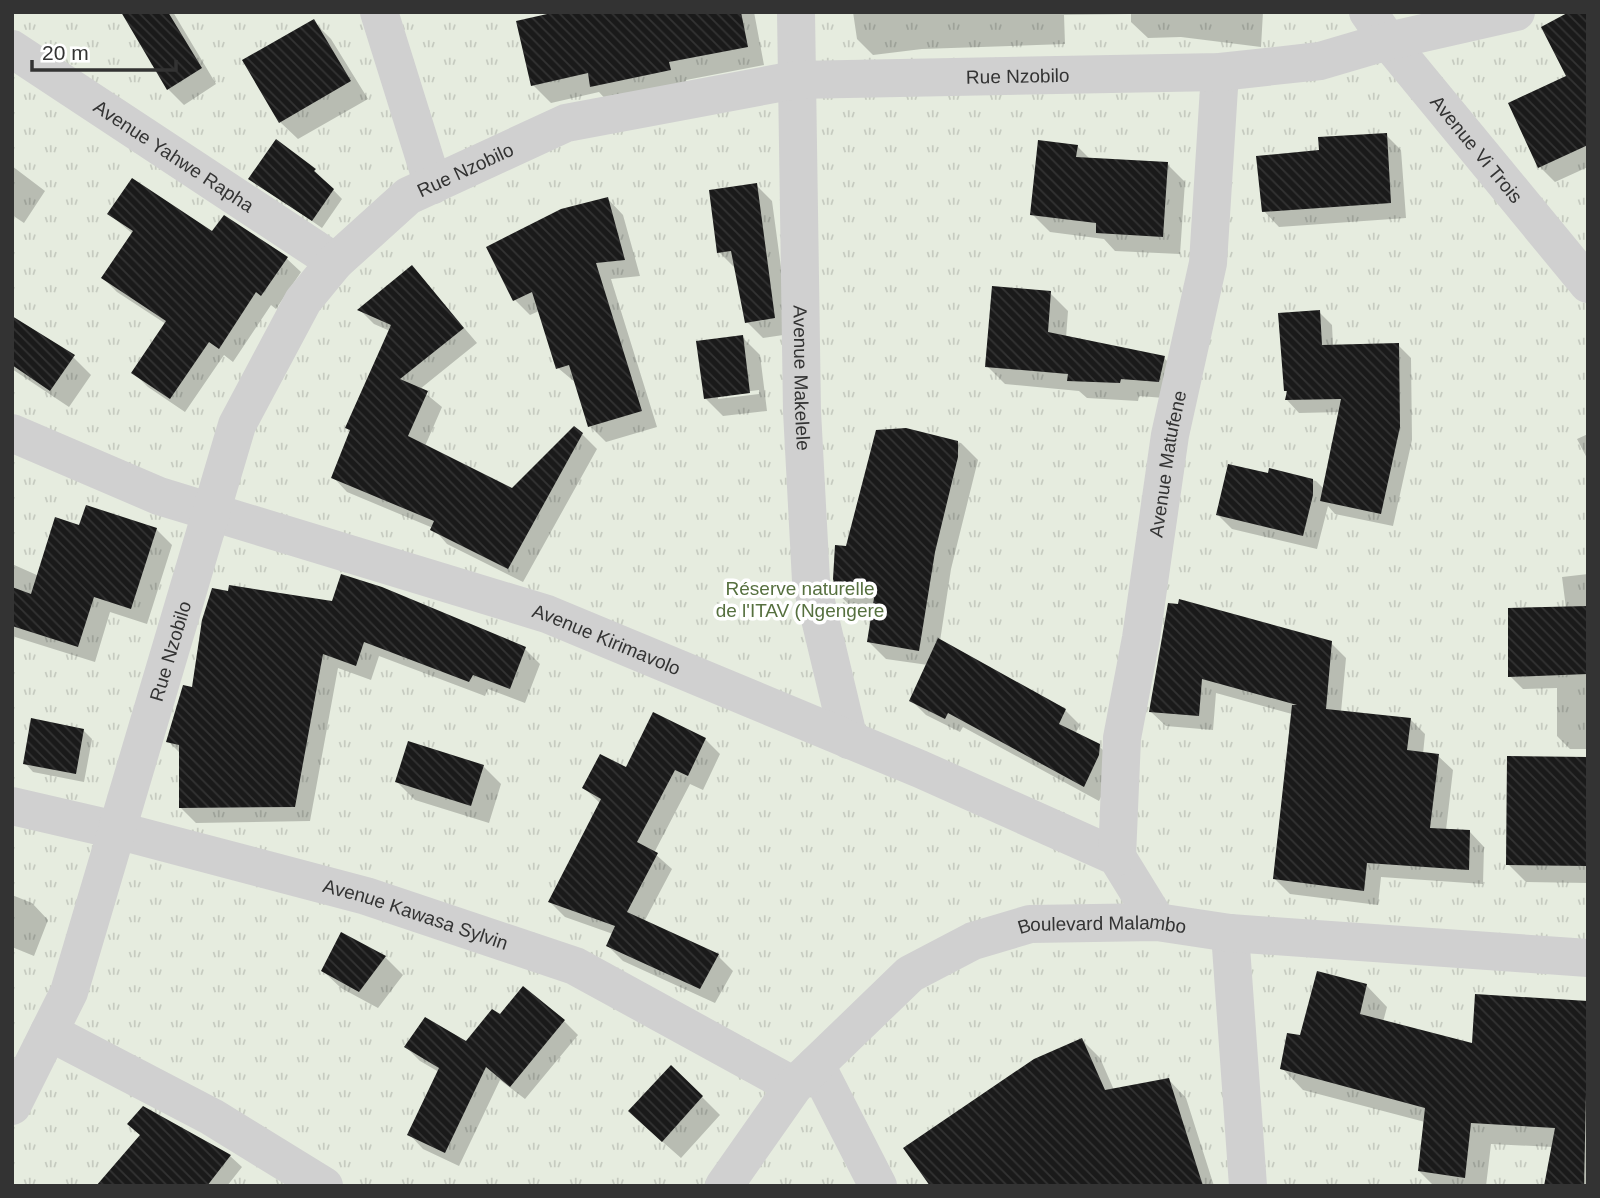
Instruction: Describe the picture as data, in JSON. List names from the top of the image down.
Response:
{
  "streets": {
    "street": [
      "Rue Nzobilo",
      "Avenue Vi Trois",
      "Avenue Yahwe Rapha",
      "Avenue Makelele",
      "Avenue Matufene",
      "Avenue Kirimavolo",
      "Avenue Kawasa Sylvin",
      "Boulevard Malambo"
    ]
  },
  "crossings": [
    ["Rue Nzobilo", "Avenue Vi Trois"],
    ["Rue Nzobilo", "Avenue Yahwe Rapha"],
    ["Rue Nzobilo", "Avenue Makelele"],
    ["Rue Nzobilo", "Avenue Matufene"],
    ["Rue Nzobilo", "Avenue Kirimavolo"],
    ["Rue Nzobilo", "Avenue Kawasa Sylvin"],
    ["Avenue Makelele", "Avenue Kirimavolo"],
    ["Avenue Matufene", "Avenue Kirimavolo"],
    ["Avenue Kawasa Sylvin", "Boulevard Malambo"]
  ],
  "parks": ["Réserve naturelle de l'ITAV (Ngengere"],
  "scale_bar": "20 m"
}
